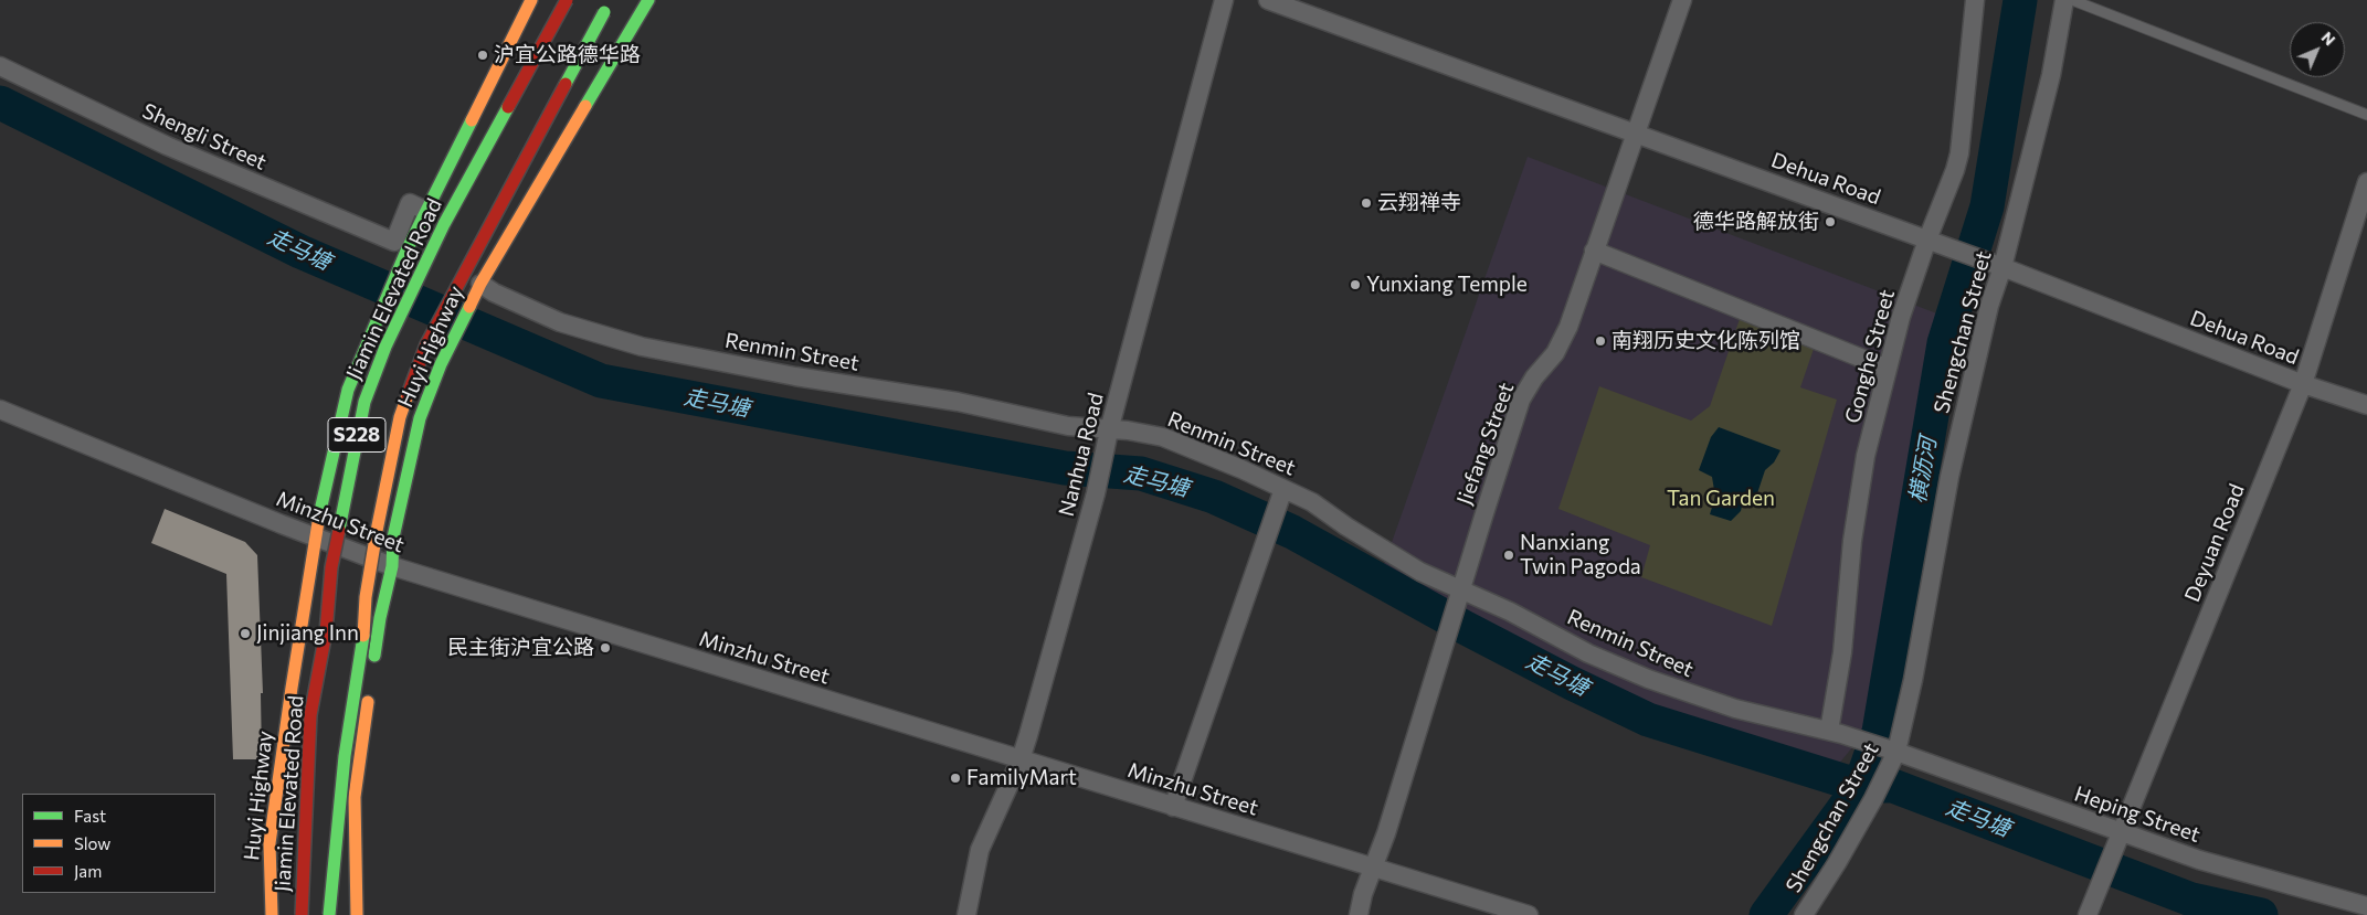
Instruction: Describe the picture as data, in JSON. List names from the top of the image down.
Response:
{
  "streets": {
    "main road": ["Jiamin Elevated Road", "Huyi Highway", "S228"],
    "street": [
      "Shengli Street",
      "Dehua Road",
      "Shengchan Street",
      "Renmin Street",
      "Gonghe Street",
      "Jiefang Street",
      "Nanhua Road",
      "Minzhu Street",
      "Deyuan Road",
      "Heping Street"
    ]
  },
  "crossings": [
    ["Shengli Street", "Huyi Highway"],
    ["Dehua Road", "Shengchan Street"],
    ["Dehua Road", "Gonghe Street"],
    ["Dehua Road", "Jiefang Street"],
    ["Dehua Road", "Deyuan Road"],
    ["Shengchan Street", "Renmin Street"],
    ["Shengchan Street", "Heping Street"],
    ["Huyi Highway", "Renmin Street"],
    ["Huyi Highway", "Minzhu Street"],
    ["Renmin Street", "Gonghe Street"],
    ["Renmin Street", "Jiefang Street"],
    ["Renmin Street", "Nanhua Road"],
    ["Renmin Street", "Heping Street"],
    ["Jiefang Street", "Minzhu Street"],
    ["Nanhua Road", "Minzhu Street"],
    ["Deyuan Road", "Heping Street"]
  ],
  "water": ["走马塘", "横沥河"],
  "parks": ["Tan Garden"],
  "places": [
    "沪宜公路德华路",
    "云翔禅寺",
    "德华路解放街",
    "Yunxiang Temple",
    "南翔历史文化陈列馆",
    "Nanxiang Twin Pagoda",
    "Jinjiang Inn",
    "民主街沪宜公路",
    "FamilyMart"
  ],
  "legend": ["Fast", "Slow", "Jam"],
  "north": "top right"
}
